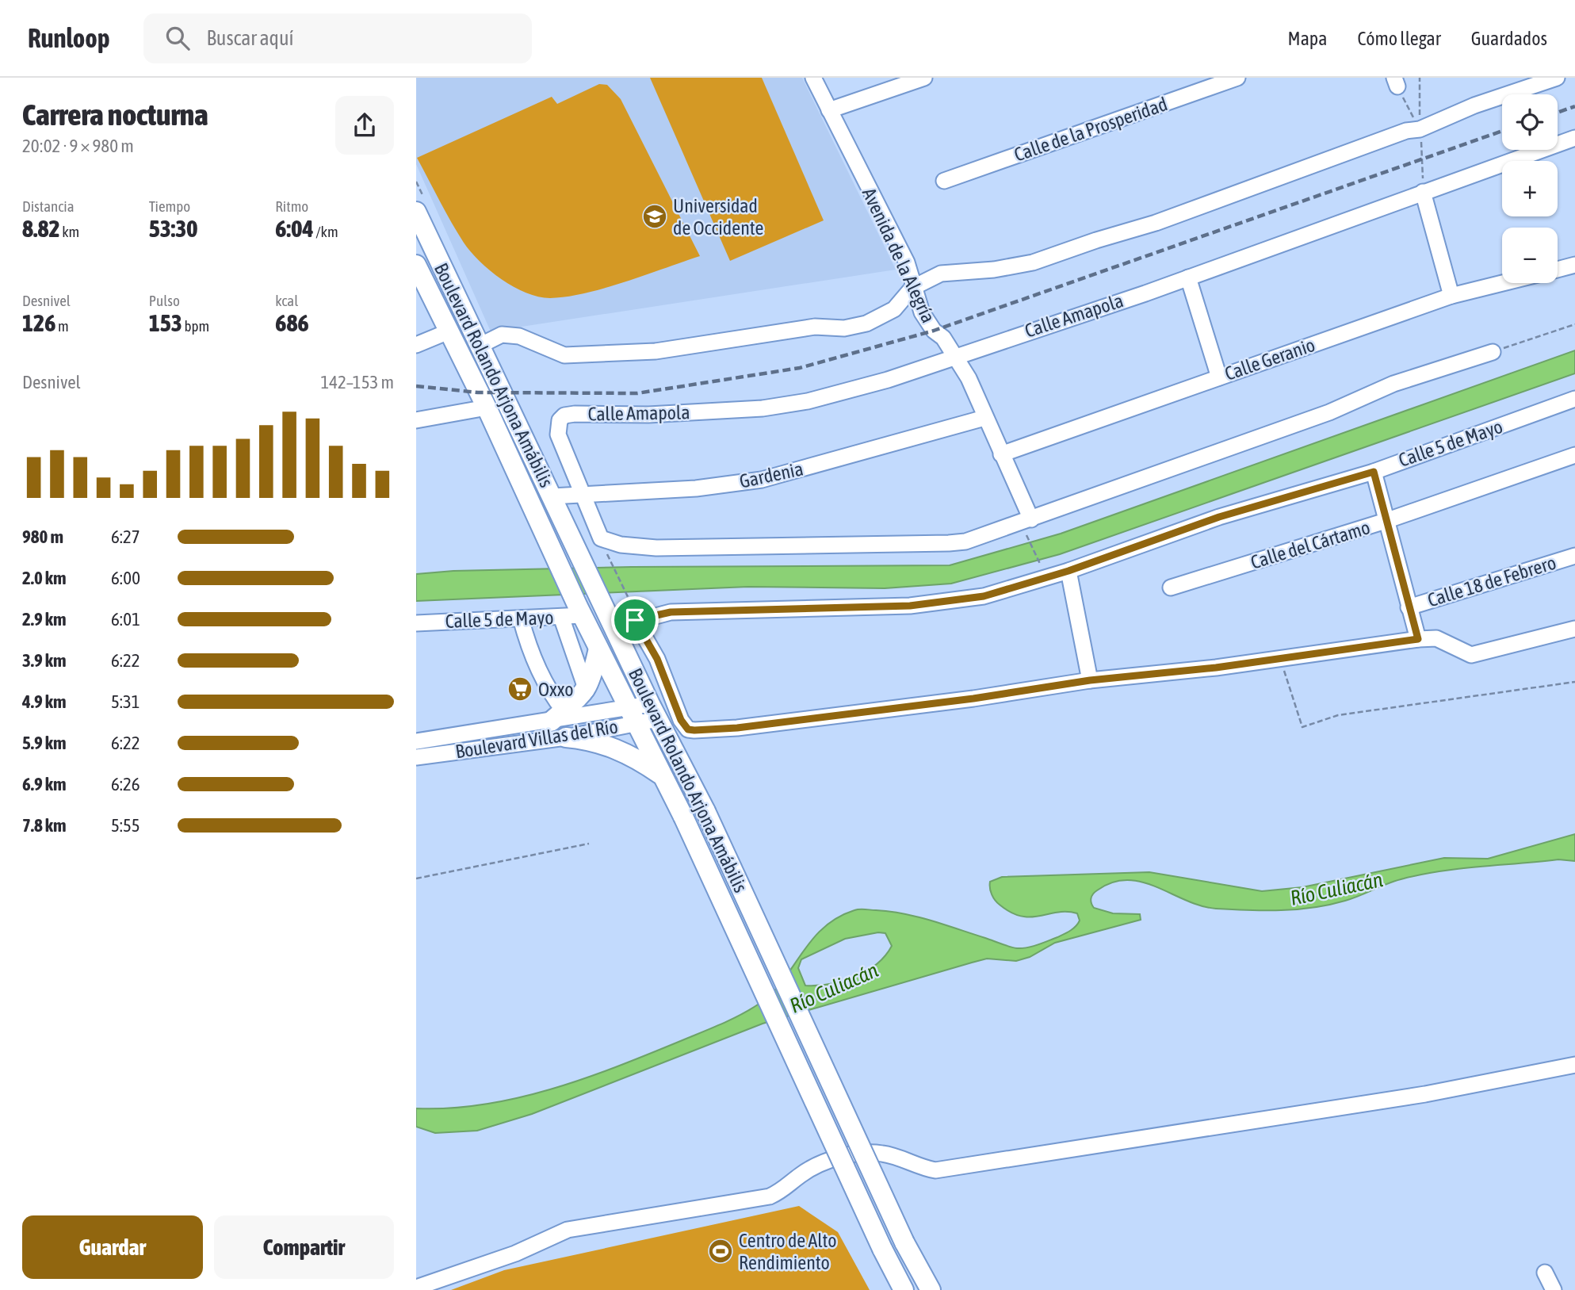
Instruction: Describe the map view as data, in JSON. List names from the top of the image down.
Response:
{
  "streets": {
    "main road": ["Boulevard Rolando Arjona Amábilis"],
    "street": [
      "Calle de la Prosperidad",
      "Avenida de la Alegría",
      "Calle Amapola",
      "Calle Geranio",
      "Calle 5 de Mayo",
      "Gardenia",
      "Calle del Cártamo",
      "Calle 18 de Febrero",
      "Boulevard Villas del Río"
    ]
  },
  "crossings": [
    ["Avenida de la Alegría", "Calle Amapola"],
    ["Avenida de la Alegría", "Calle Geranio"],
    ["Avenida de la Alegría", "Gardenia"],
    ["Calle Amapola", "Gardenia"],
    ["Boulevard Rolando Arjona Amábilis", "Calle 5 de Mayo"],
    ["Boulevard Rolando Arjona Amábilis", "Gardenia"],
    ["Boulevard Rolando Arjona Amábilis", "Boulevard Villas del Río"]
  ],
  "water": ["Río Culiacán"],
  "places": {
    "school or university": ["Universidad de Occidente"],
    "supermarket": ["Oxxo"],
    "sports": ["Centro de Alto Rendimiento"]
  },
  "page": {
    "header": "Runloop",
    "search": "Buscar aquí",
    "nav": ["Mapa", "Cómo llegar", "Guardados"],
    "heading": ["Carrera nocturna", "20:02 · 9 × 980 m"],
    "map_buttons": ["+", "−"],
    "stats": [
      ["Distancia", "8.82 km"],
      ["Tiempo", "53:30"],
      ["Ritmo", "6:04 /km"],
      ["Desnivel", "126 m"],
      ["Pulso", "153 bpm"],
      ["kcal", "686"]
    ],
    "chart": ["Desnivel", "142–153 m"],
    "list": [
      {
        "name": "980 m",
        "note": "6:27"
      },
      {
        "name": "2.0 km",
        "note": "6:00"
      },
      {
        "name": "2.9 km",
        "note": "6:01"
      },
      {
        "name": "3.9 km",
        "note": "6:22"
      },
      {
        "name": "4.9 km",
        "note": "5:31"
      },
      {
        "name": "5.9 km",
        "note": "6:22"
      },
      {
        "name": "6.9 km",
        "note": "6:26"
      },
      {
        "name": "7.8 km",
        "note": "5:55"
      }
    ],
    "buttons": ["Guardar", "Compartir"]
  }
}
